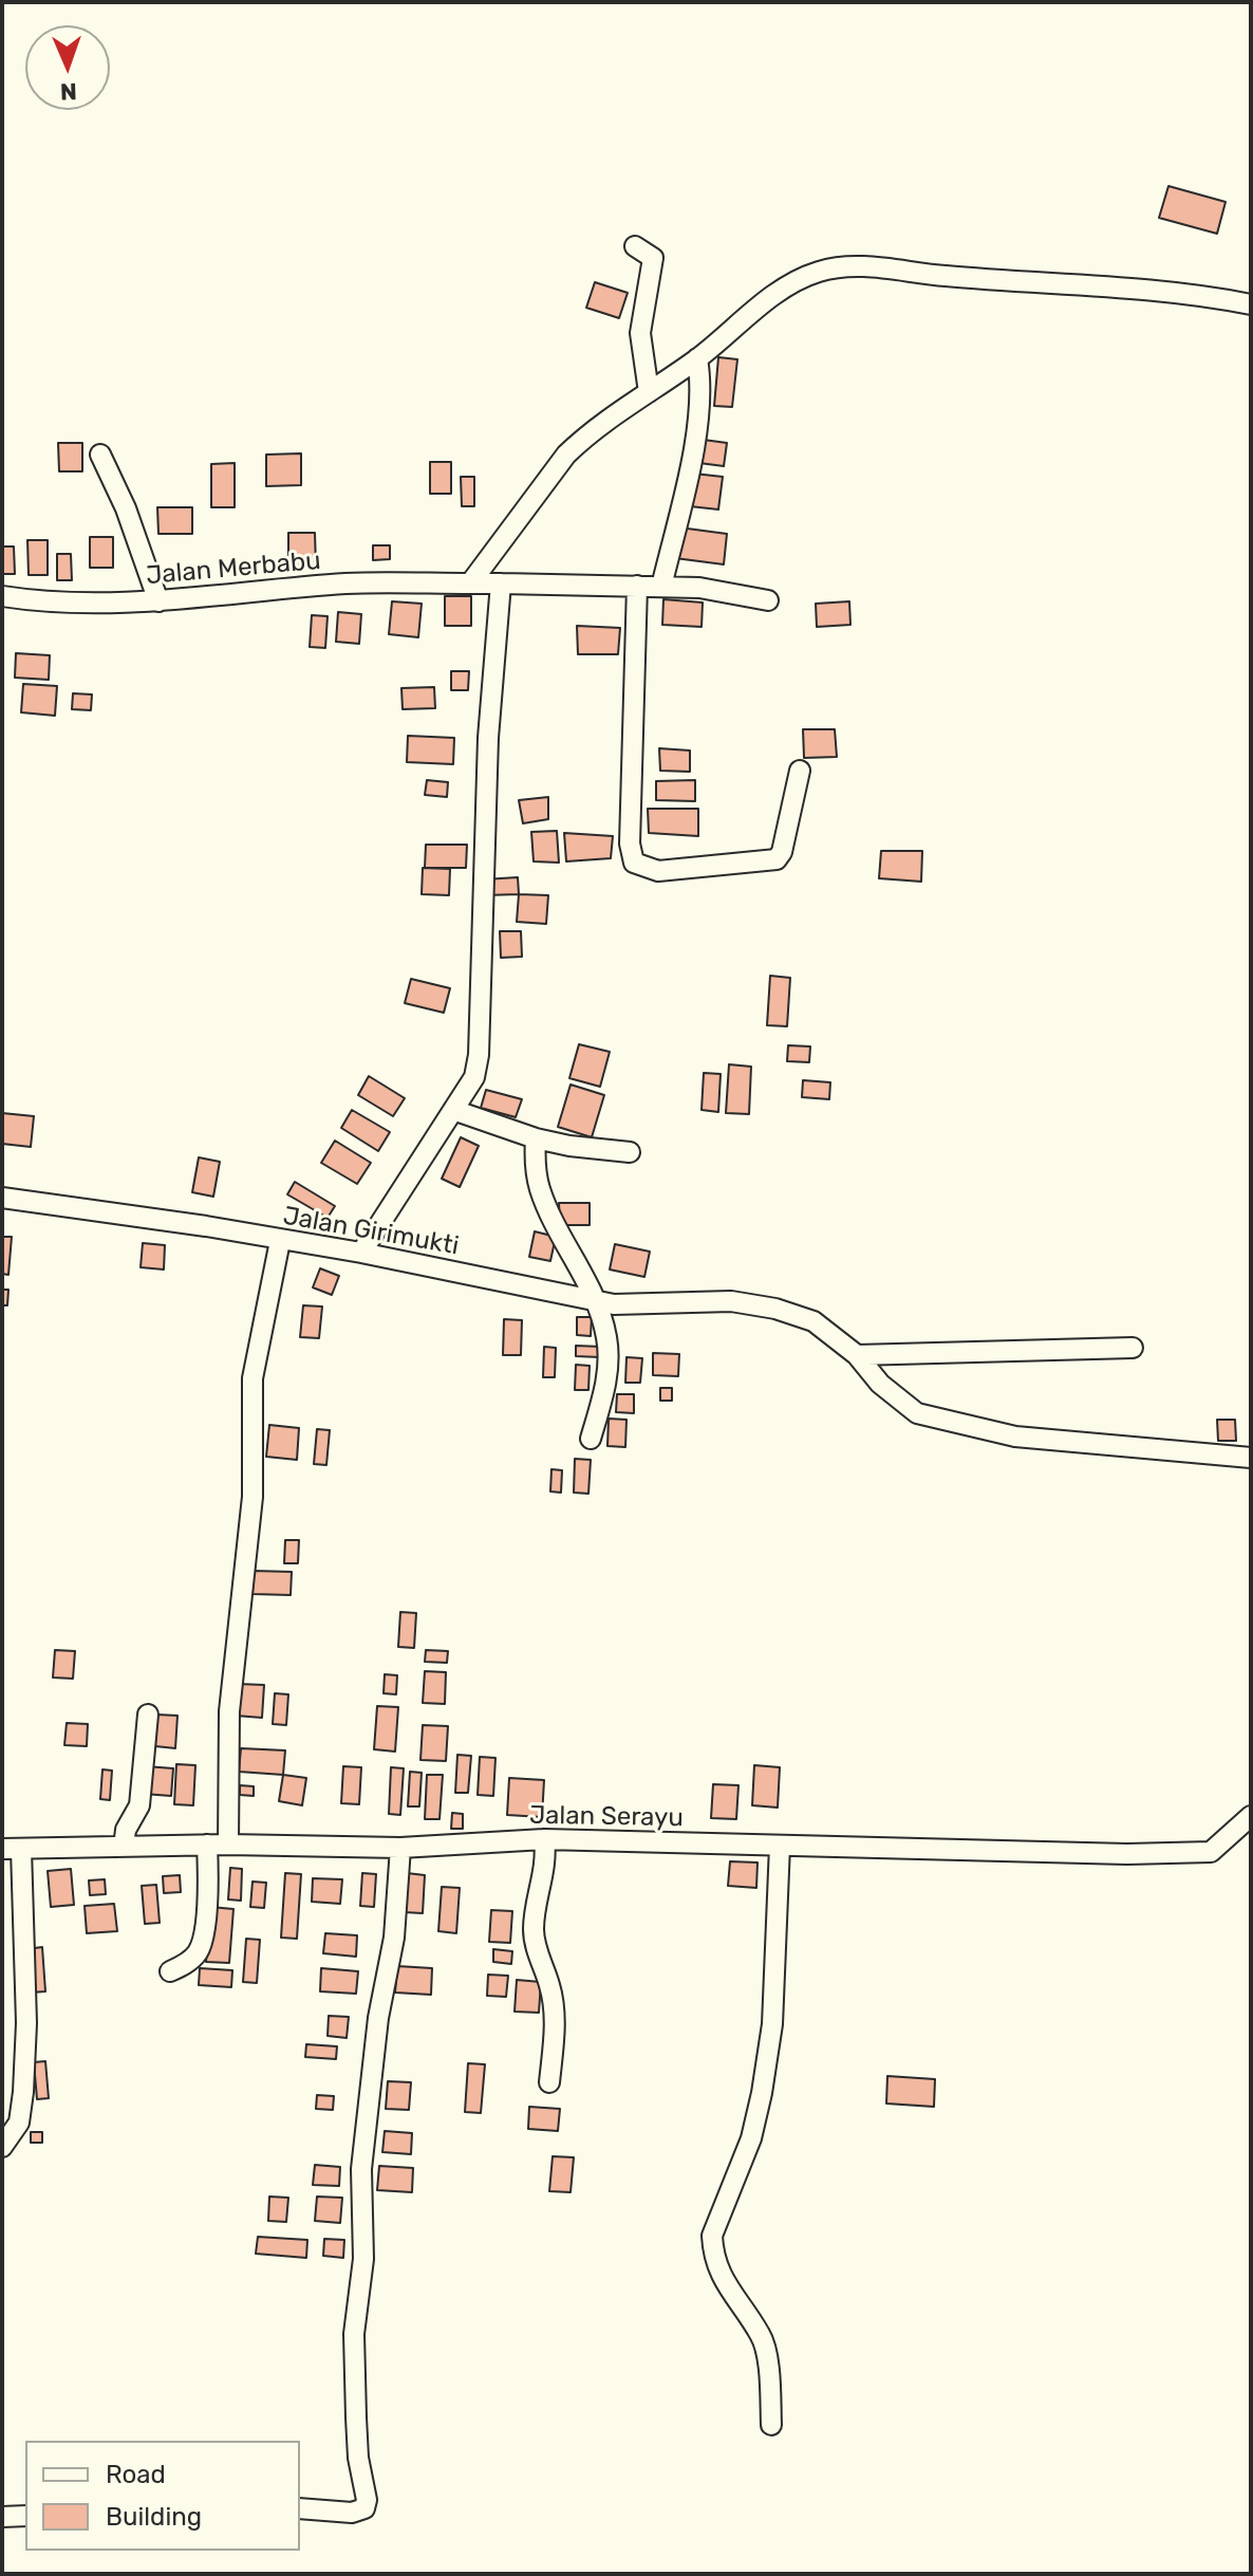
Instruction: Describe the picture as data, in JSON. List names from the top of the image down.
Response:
{
  "streets": {
    "street": ["Jalan Merbabu", "Jalan Girimukti", "Jalan Serayu"]
  },
  "legend": ["Road", "Building"],
  "north": "bottom"
}
